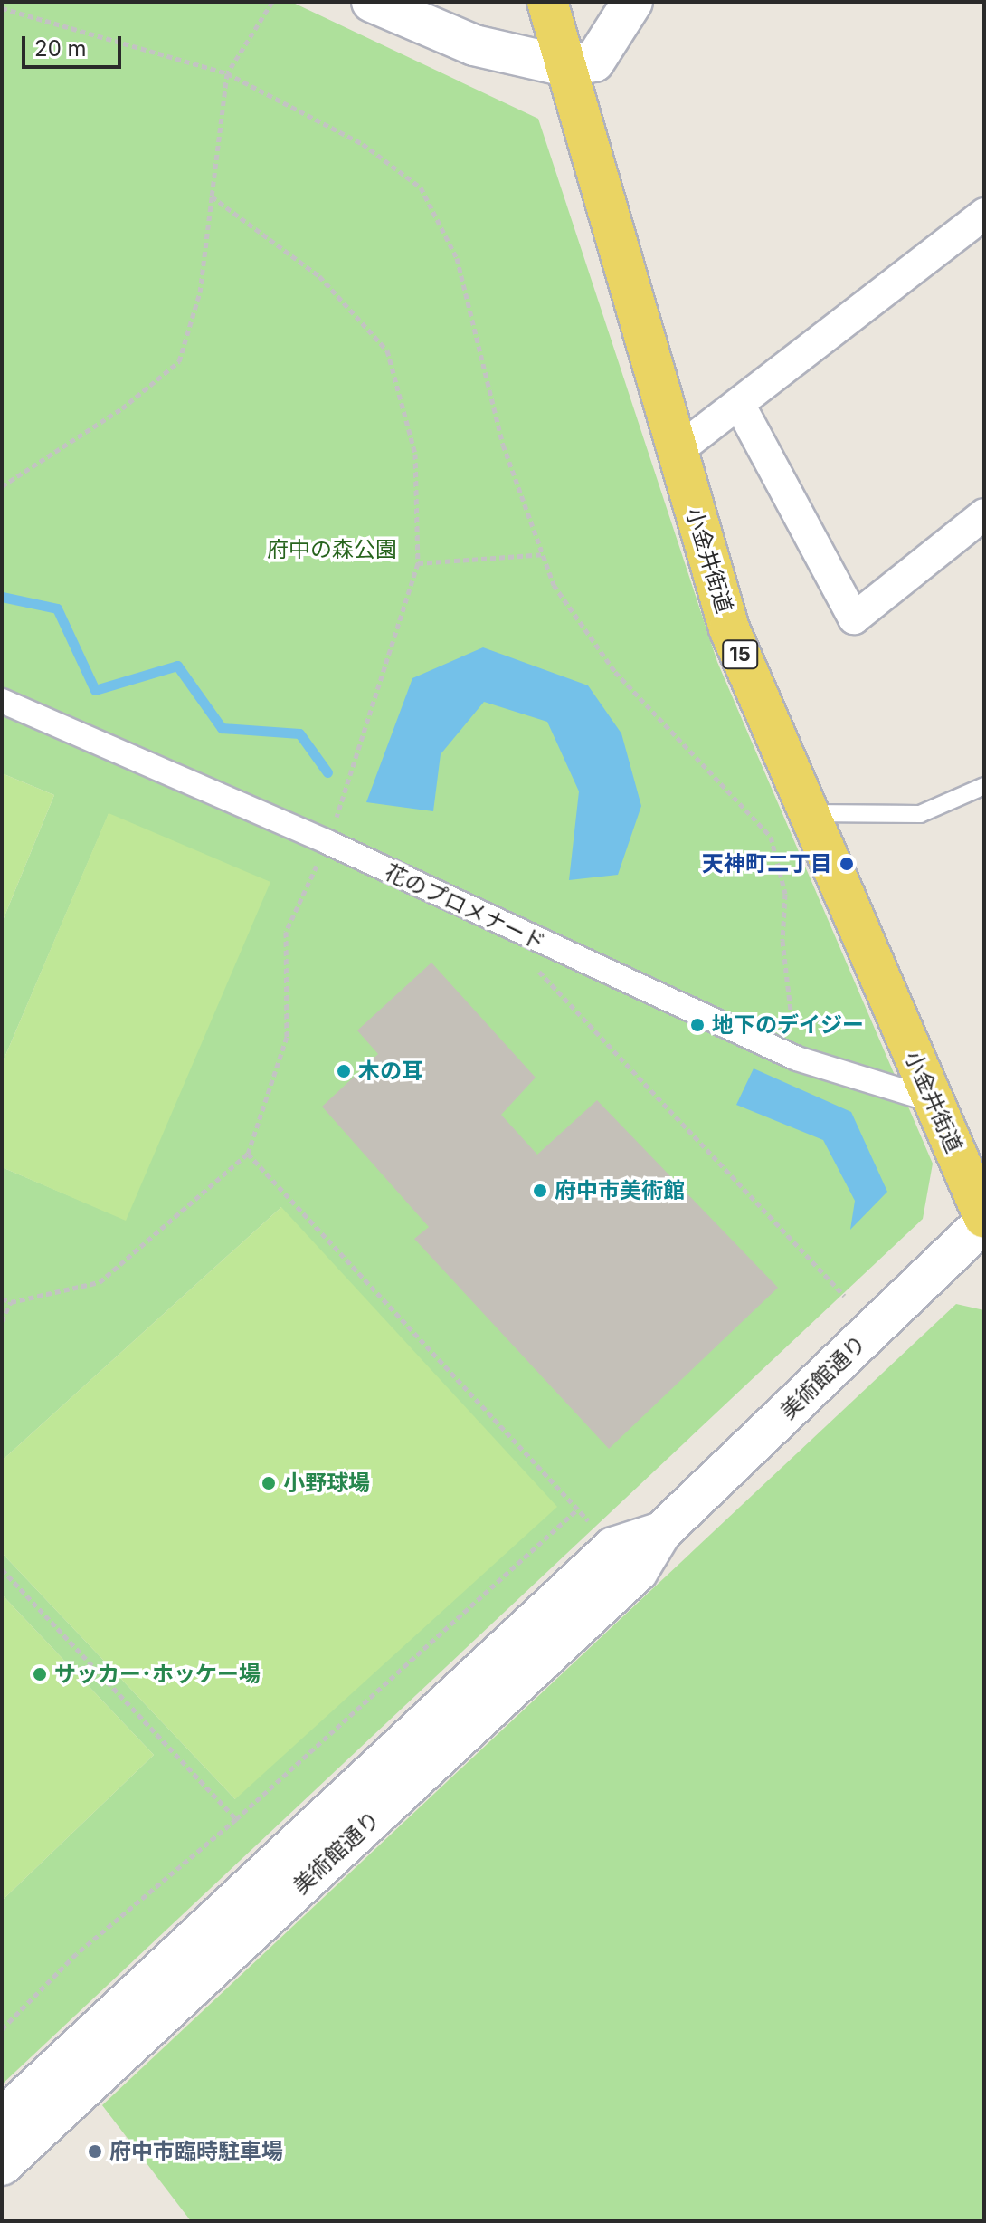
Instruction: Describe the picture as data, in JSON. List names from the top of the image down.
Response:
{
  "streets": {
    "main road": ["小金井街道", "15"],
    "street": ["花のプロメナード", "美術館通り"]
  },
  "crossings": [
    ["小金井街道", "花のプロメナード"],
    ["小金井街道", "美術館通り"]
  ],
  "parks": ["府中の森公園"],
  "places": [
    "天神町二丁目",
    "地下のデイジー",
    "木の耳",
    "府中市美術館",
    "小野球場",
    "サッカー･ホッケー場",
    "府中市臨時駐車場"
  ],
  "scale_bar": "20 m"
}
